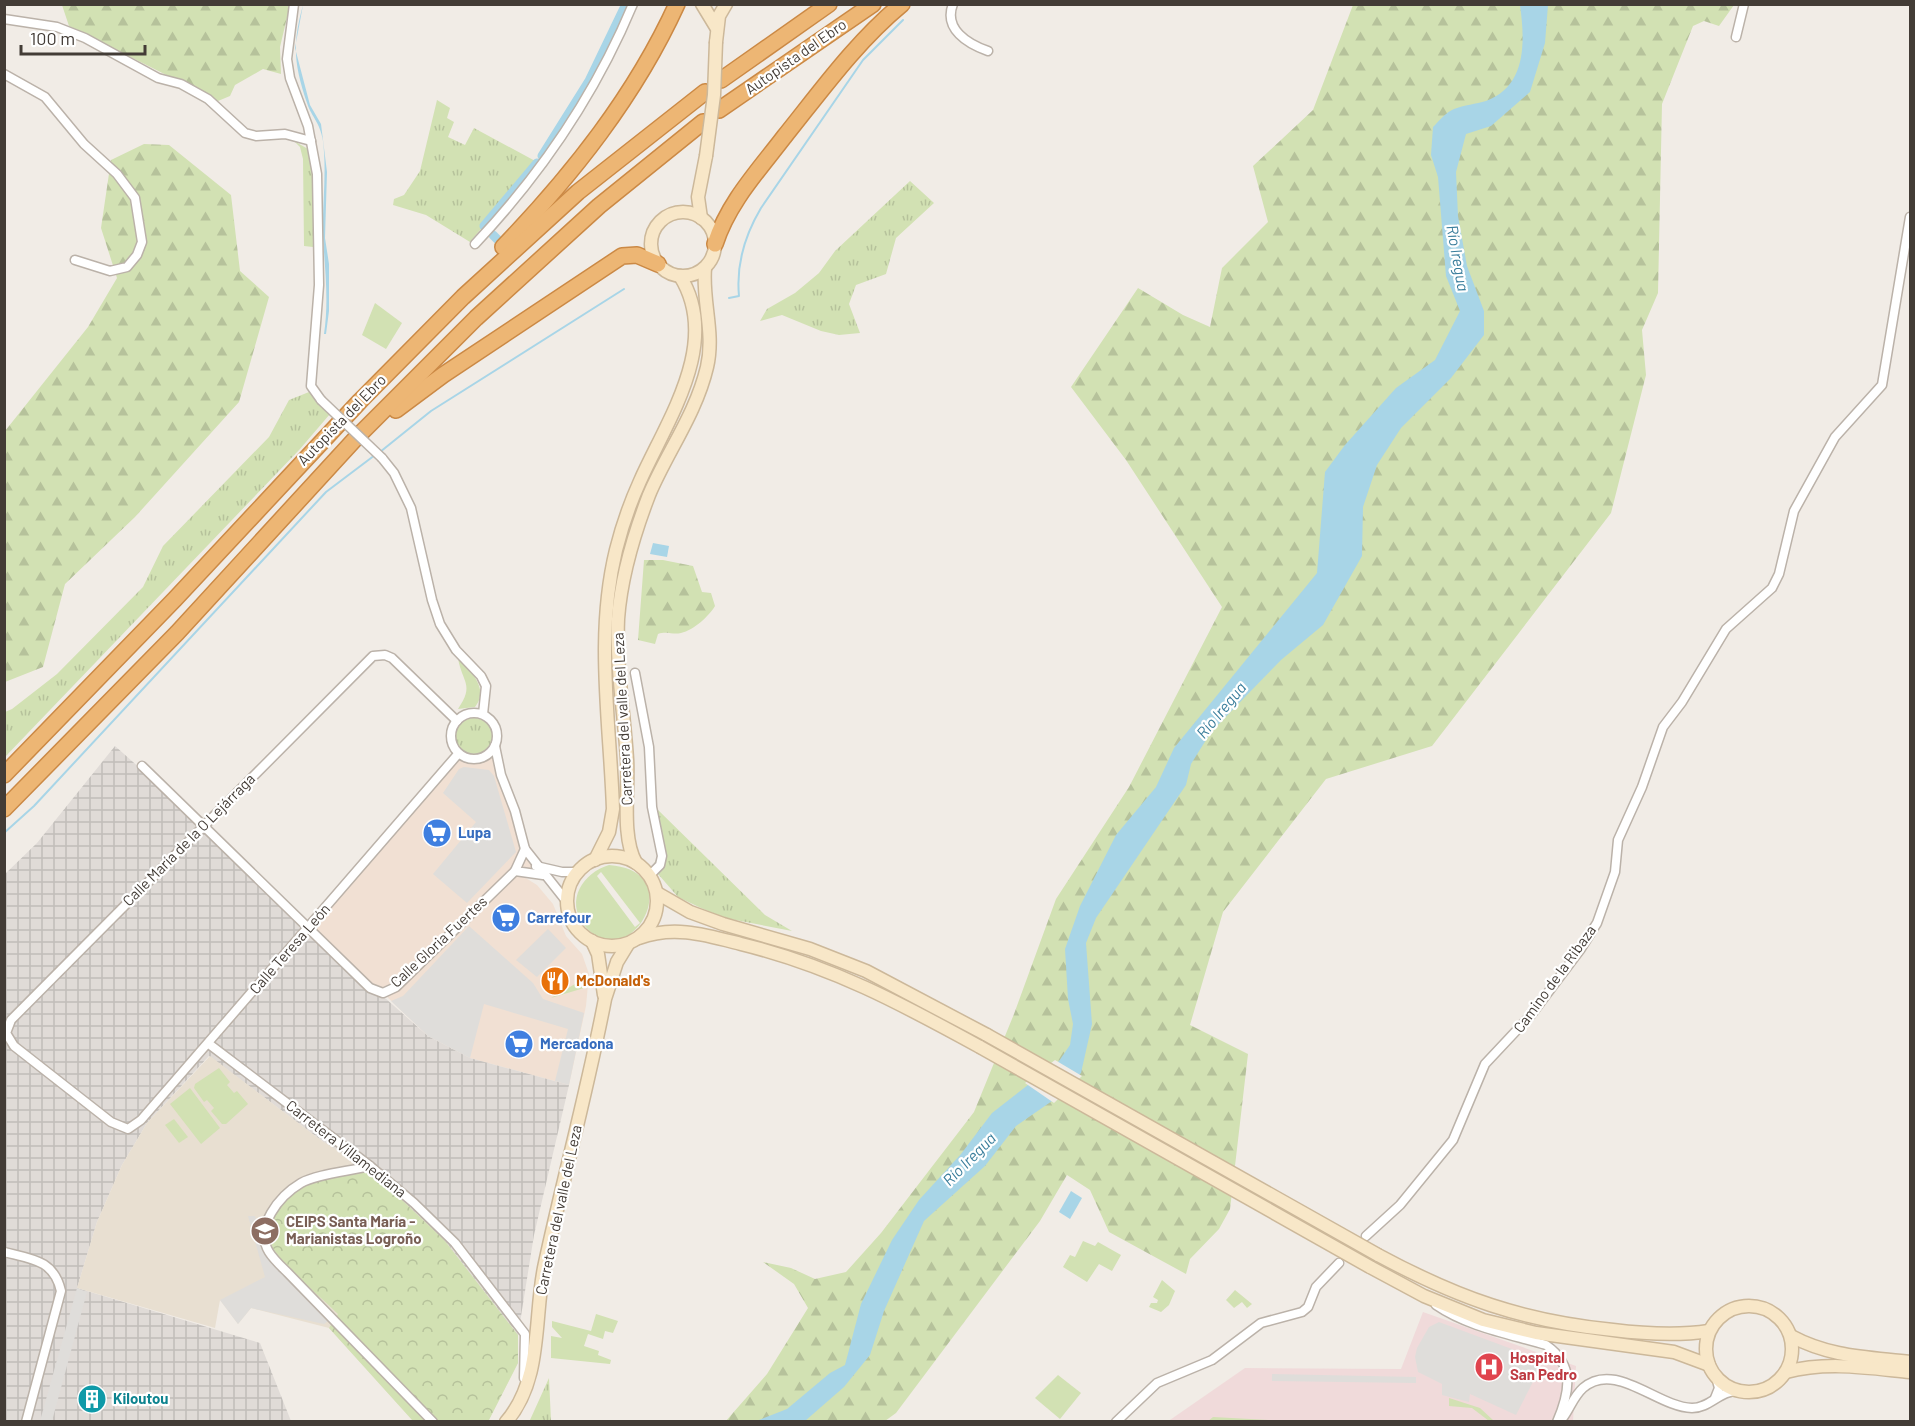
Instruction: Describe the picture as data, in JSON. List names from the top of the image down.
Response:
{
  "streets": {
    "highway": ["Autopista del Ebro"],
    "main road": ["Carretera del valle del Leza"],
    "street": [
      "Calle María de la O Lejárraga",
      "Calle Gloria Fuertes",
      "Calle Teresa León",
      "Camino de la Ribaza",
      "Carretera Villamediana"
    ]
  },
  "crossings": [
    ["Carretera del valle del Leza", "Carretera Villamediana"],
    ["Calle María de la O Lejárraga", "Calle Teresa León"],
    ["Calle Gloria Fuertes", "Calle Teresa León"],
    ["Calle Teresa León", "Carretera Villamediana"]
  ],
  "water": ["Río Iregua"],
  "places": {
    "supermarket": ["Lupa", "Carrefour", "Mercadona"],
    "restaurant": ["McDonald's"],
    "school or university": ["CEIPS Santa María - Marianistas Logroño"],
    "hospital": ["Hospital San Pedro"],
    "building": ["Kiloutou"]
  },
  "scale_bar": "100 m"
}
